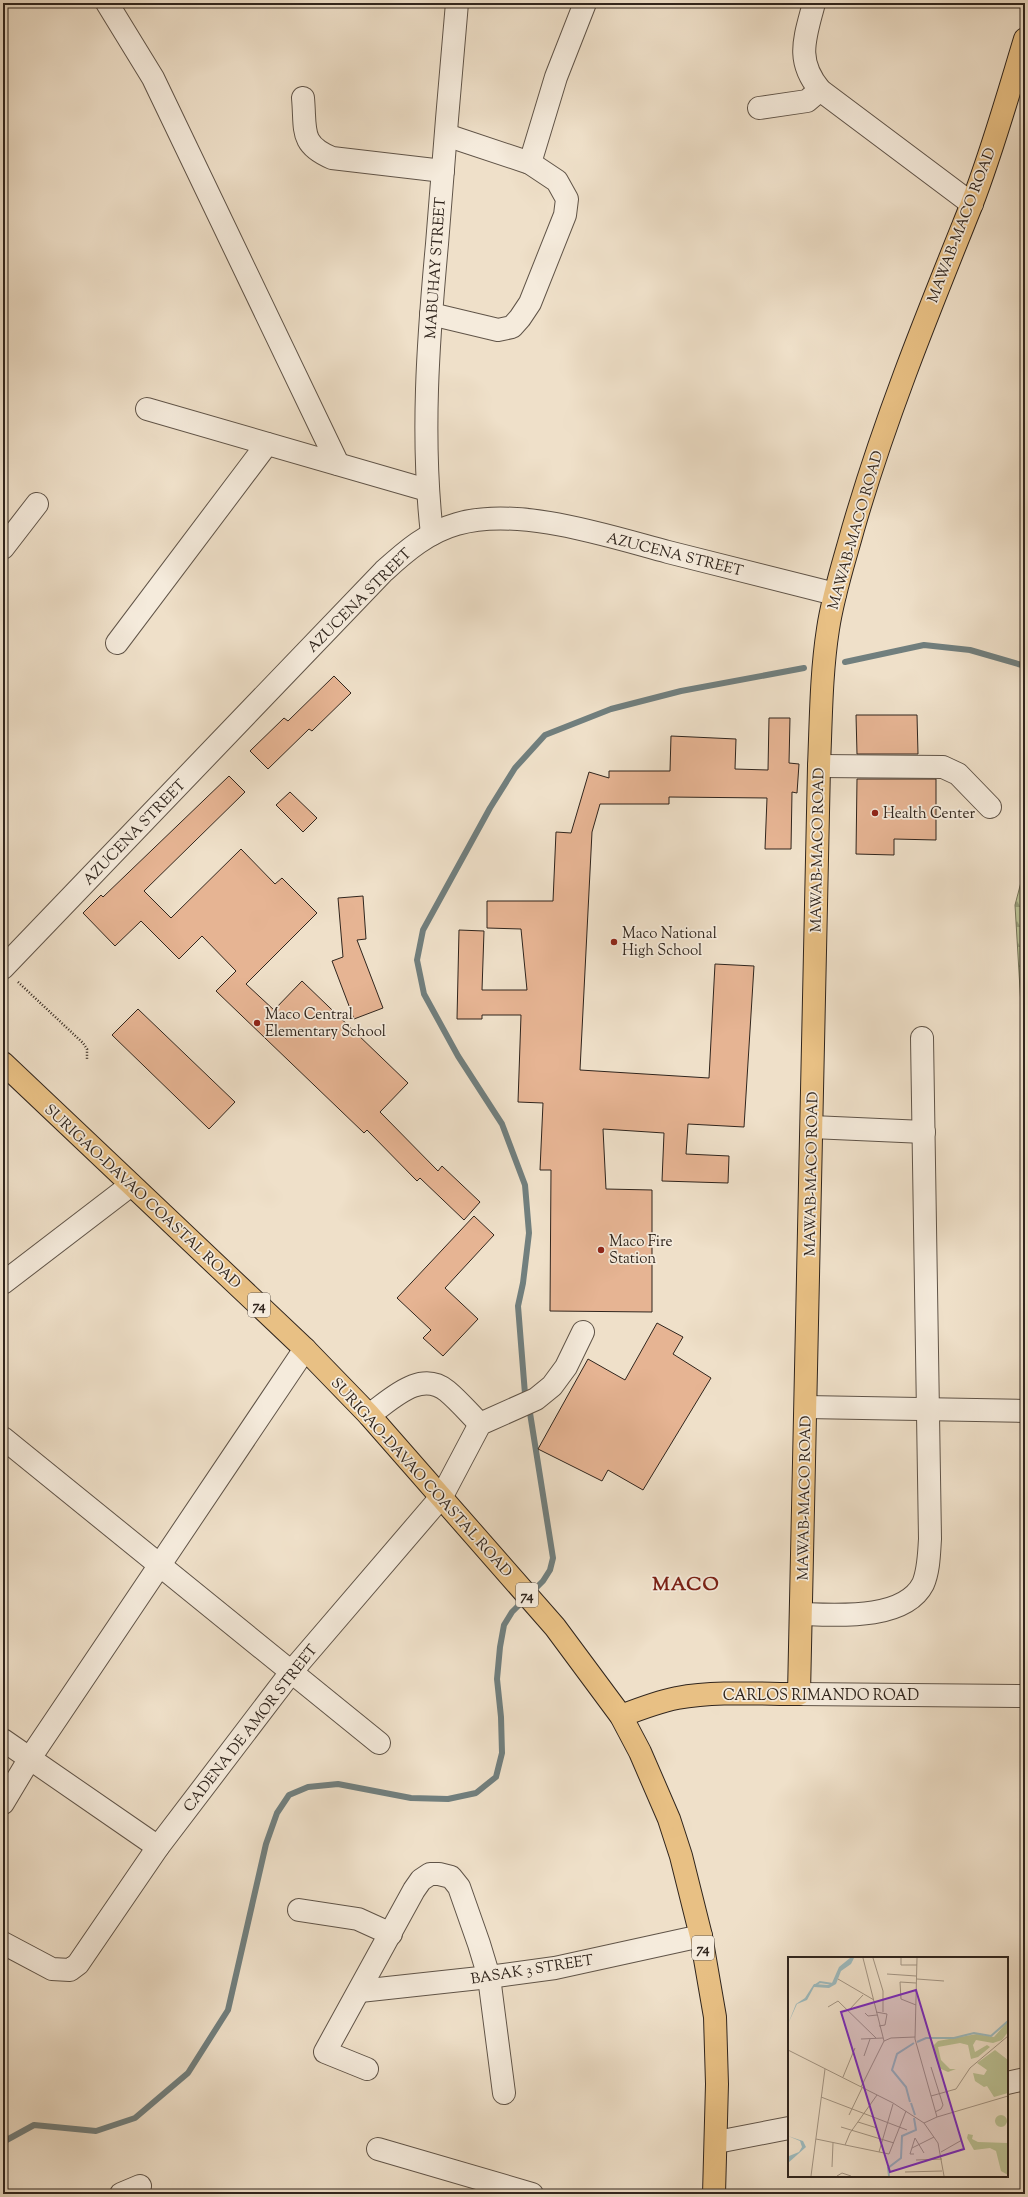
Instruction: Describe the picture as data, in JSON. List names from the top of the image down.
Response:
{
  "streets": {
    "main road": [
      "MAWAB-MACO ROAD",
      "SURIGAO-DAVAO COASTAL ROAD",
      "74",
      "CARLOS RIMANDO ROAD"
    ],
    "street": [
      "MABUHAY STREET",
      "AZUCENA STREET",
      "CADENA DE AMOR STREET",
      "BASAK 3 STREET"
    ]
  },
  "crossings": [
    ["MAWAB-MACO ROAD", "AZUCENA STREET"],
    ["MAWAB-MACO ROAD", "CARLOS RIMANDO ROAD"],
    ["MABUHAY STREET", "AZUCENA STREET"],
    ["SURIGAO-DAVAO COASTAL ROAD", "CARLOS RIMANDO ROAD"],
    ["SURIGAO-DAVAO COASTAL ROAD", "CADENA DE AMOR STREET"],
    ["SURIGAO-DAVAO COASTAL ROAD", "BASAK 3 STREET"]
  ],
  "districts": ["MACO"],
  "places": [
    "Health Center",
    "Maco National High School",
    "Maco Central Elementary School",
    "Maco Fire Station"
  ]
}
